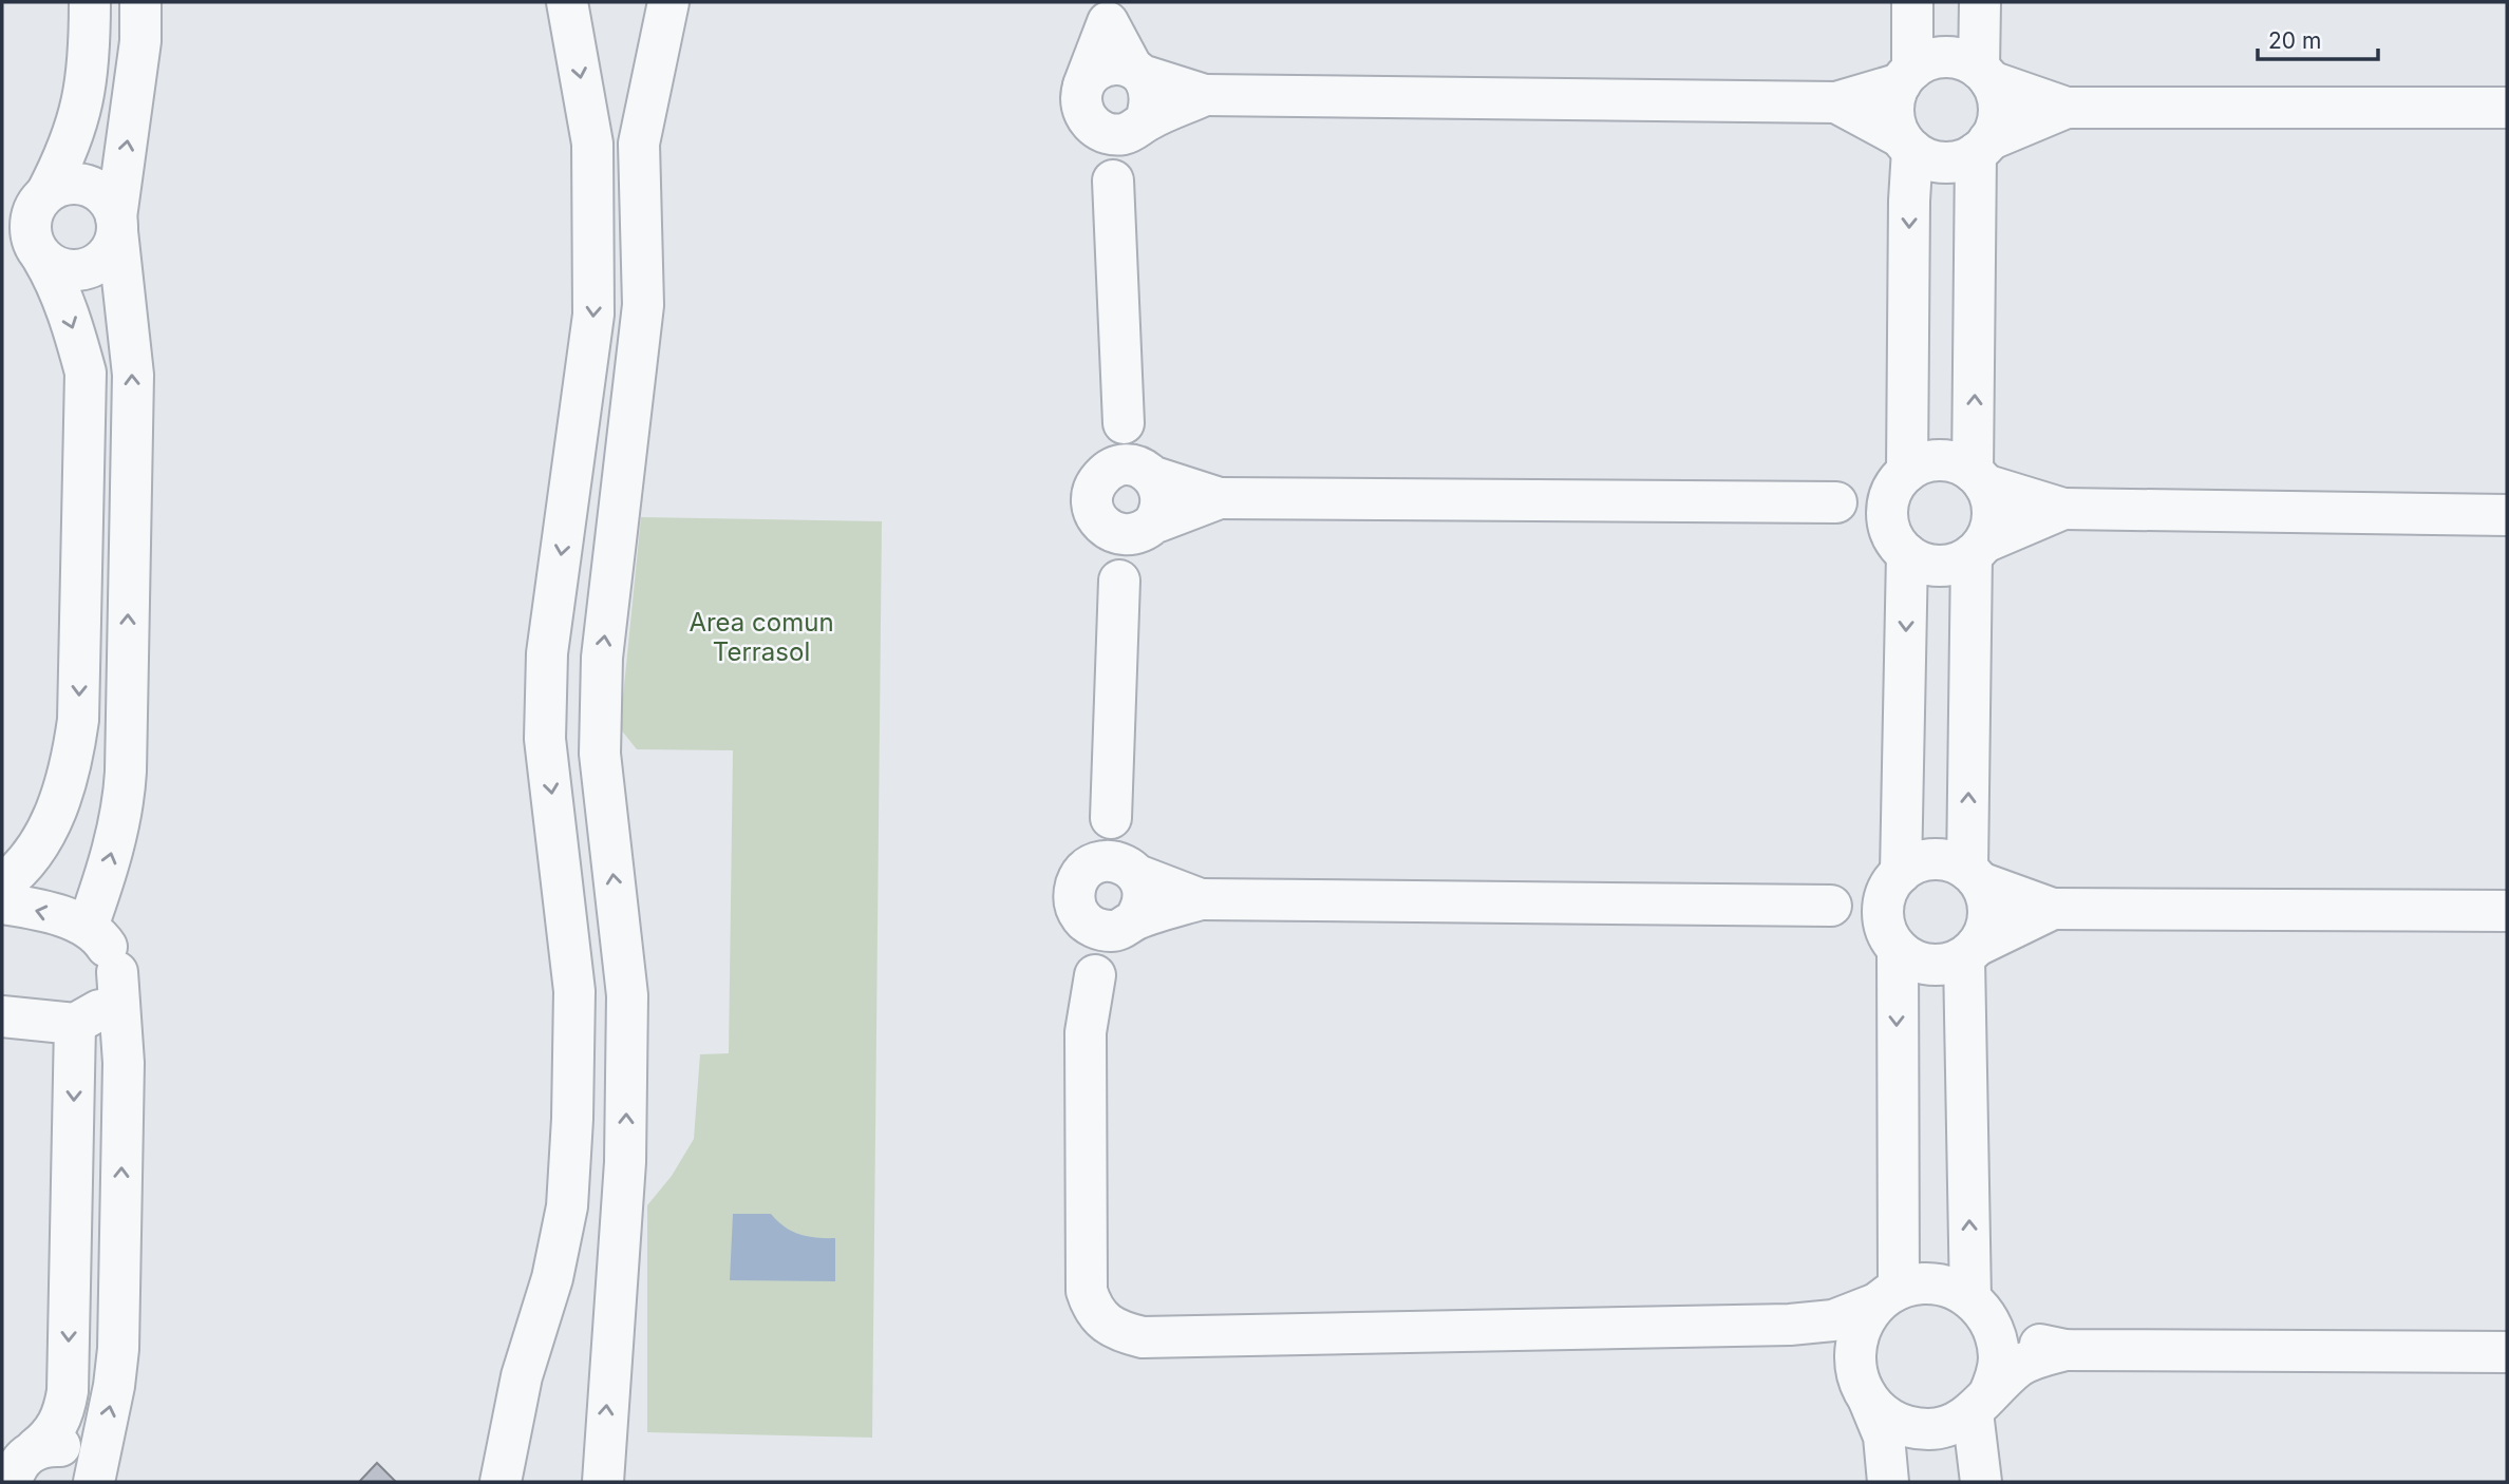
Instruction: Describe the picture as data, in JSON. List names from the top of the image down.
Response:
{
  "parks": ["Area comun Terrasol"],
  "scale_bar": "20 m"
}
